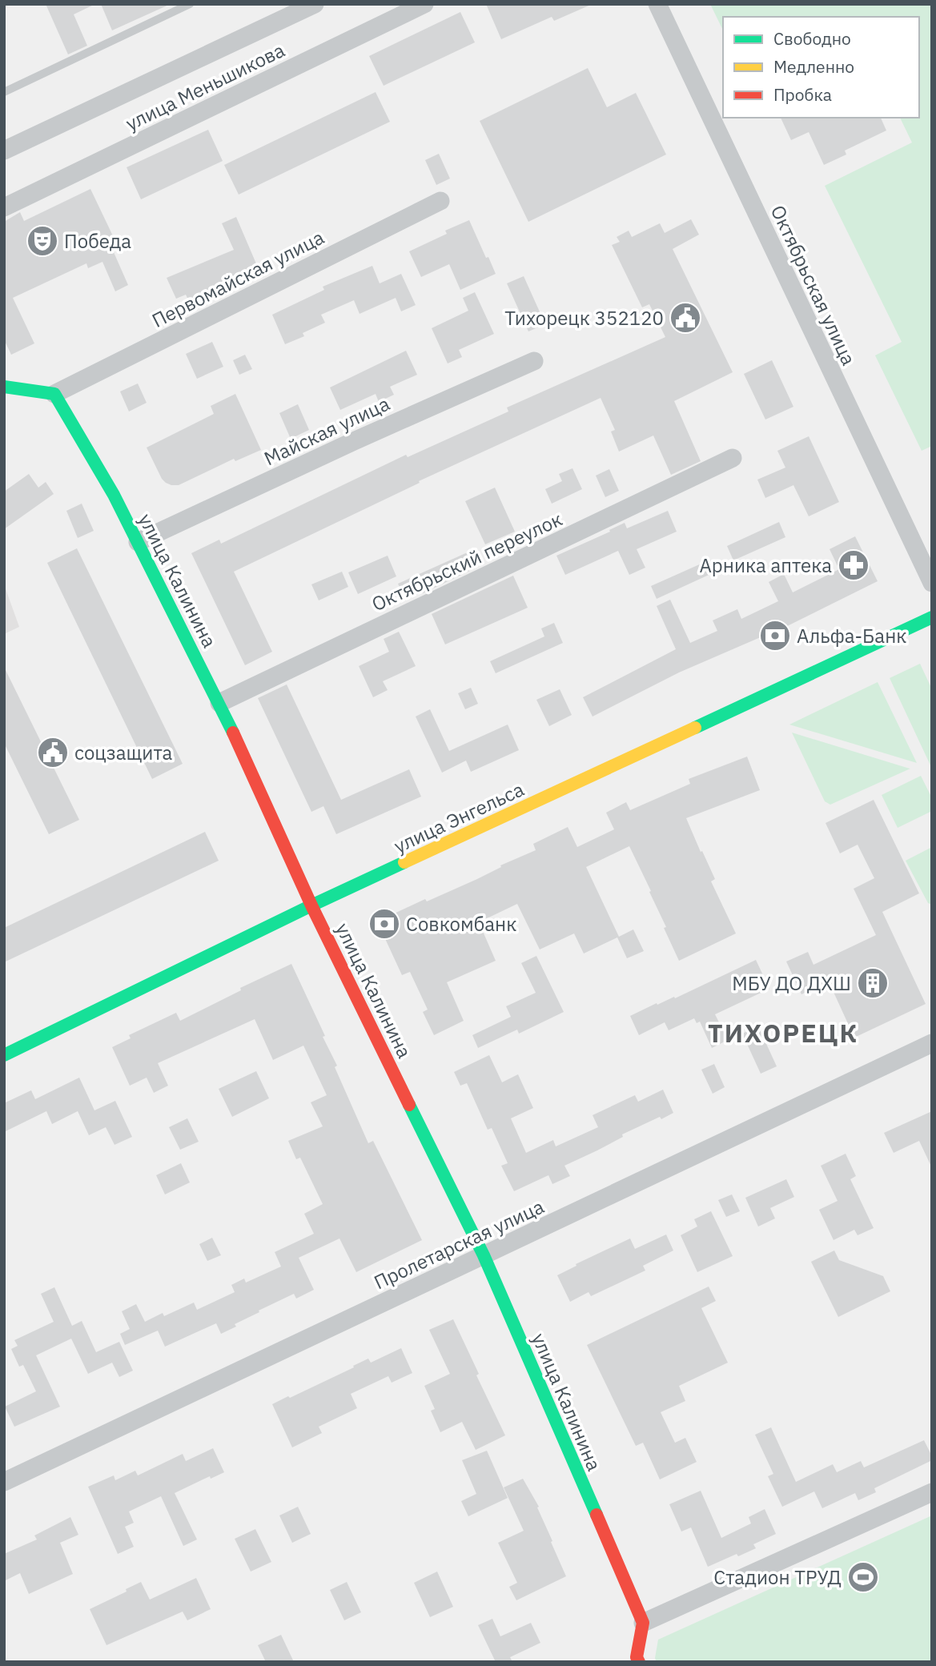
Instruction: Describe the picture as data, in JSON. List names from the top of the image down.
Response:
{
  "streets": {
    "street": [
      "улица Меньшикова",
      "Первомайская улица",
      "Октябрьская улица",
      "Майская улица",
      "Октябрьский переулок",
      "улица Калинина",
      "улица Энгельса",
      "Пролетарская улица"
    ]
  },
  "crossings": [
    ["Первомайская улица", "улица Калинина"],
    ["Майская улица", "улица Калинина"],
    ["Октябрьский переулок", "улица Калинина"],
    ["улица Калинина", "улица Энгельса"],
    ["улица Калинина", "Пролетарская улица"]
  ],
  "districts": ["ТИХОРЕЦК"],
  "places": {
    "theatre": ["Победа"],
    "public building": ["Тихорецк 352120", "соцзащита"],
    "pharmacy": ["Арника аптека"],
    "bank": ["Альфа-Банк", "Совкомбанк"],
    "building": ["МБУ ДО ДХШ"],
    "sports": ["Стадион ТРУД"]
  },
  "legend": ["Свободно", "Медленно", "Пробка"]
}
